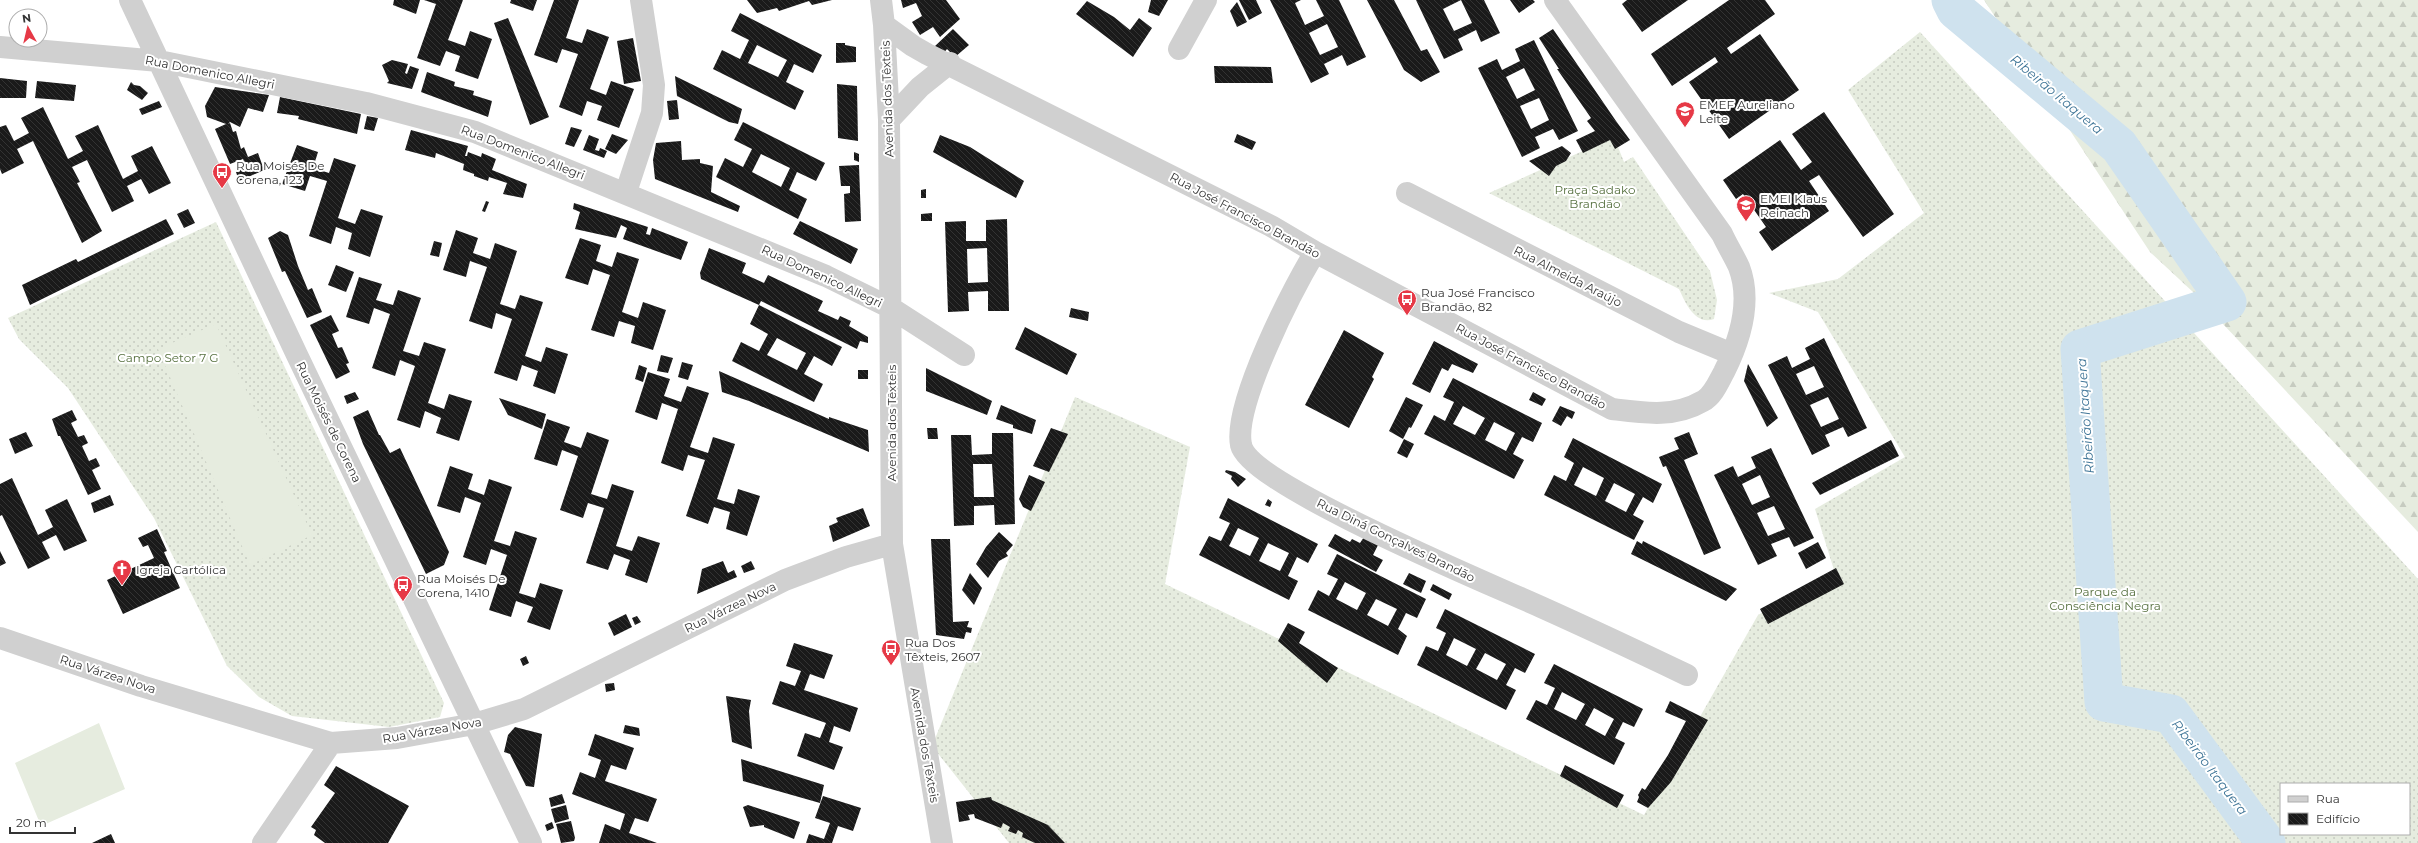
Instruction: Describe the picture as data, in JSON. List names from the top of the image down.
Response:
{
  "streets": {
    "street": [
      "Rua Domenico Allegri",
      "Avenida dos Têxteis",
      "Rua José Francisco Brandão",
      "Rua Almeida Araújo",
      "Rua Moisés de Corena",
      "Rua Diná Gonçalves Brandão",
      "Rua Várzea Nova"
    ]
  },
  "crossings": [
    ["Rua Domenico Allegri", "Avenida dos Têxteis"],
    ["Rua Domenico Allegri", "Rua Moisés de Corena"],
    ["Avenida dos Têxteis", "Rua José Francisco Brandão"],
    ["Avenida dos Têxteis", "Rua Várzea Nova"],
    ["Rua José Francisco Brandão", "Rua Almeida Araújo"],
    ["Rua José Francisco Brandão", "Rua Diná Gonçalves Brandão"],
    ["Rua Moisés de Corena", "Rua Várzea Nova"]
  ],
  "water": ["Ribeirão Itaquera"],
  "parks": ["Praça Sadako Brandão", "Campo Setor 7 G", "Parque da Consciência Negra"],
  "places": {
    "school or university": ["EMEF Aureliano Leite", "EMEI Klaus Reinach"],
    "bus stop": [
      "Rua Moisés De Corena, 123",
      "Rua José Francisco Brandão, 82",
      "Rua Moisés De Corena, 1410",
      "Rua Dos Têxteis, 2607"
    ],
    "church": ["Igreja Cartólica"]
  },
  "legend": ["Rua", "Edifício"],
  "scale_bar": "20 m",
  "north": "top"
}
